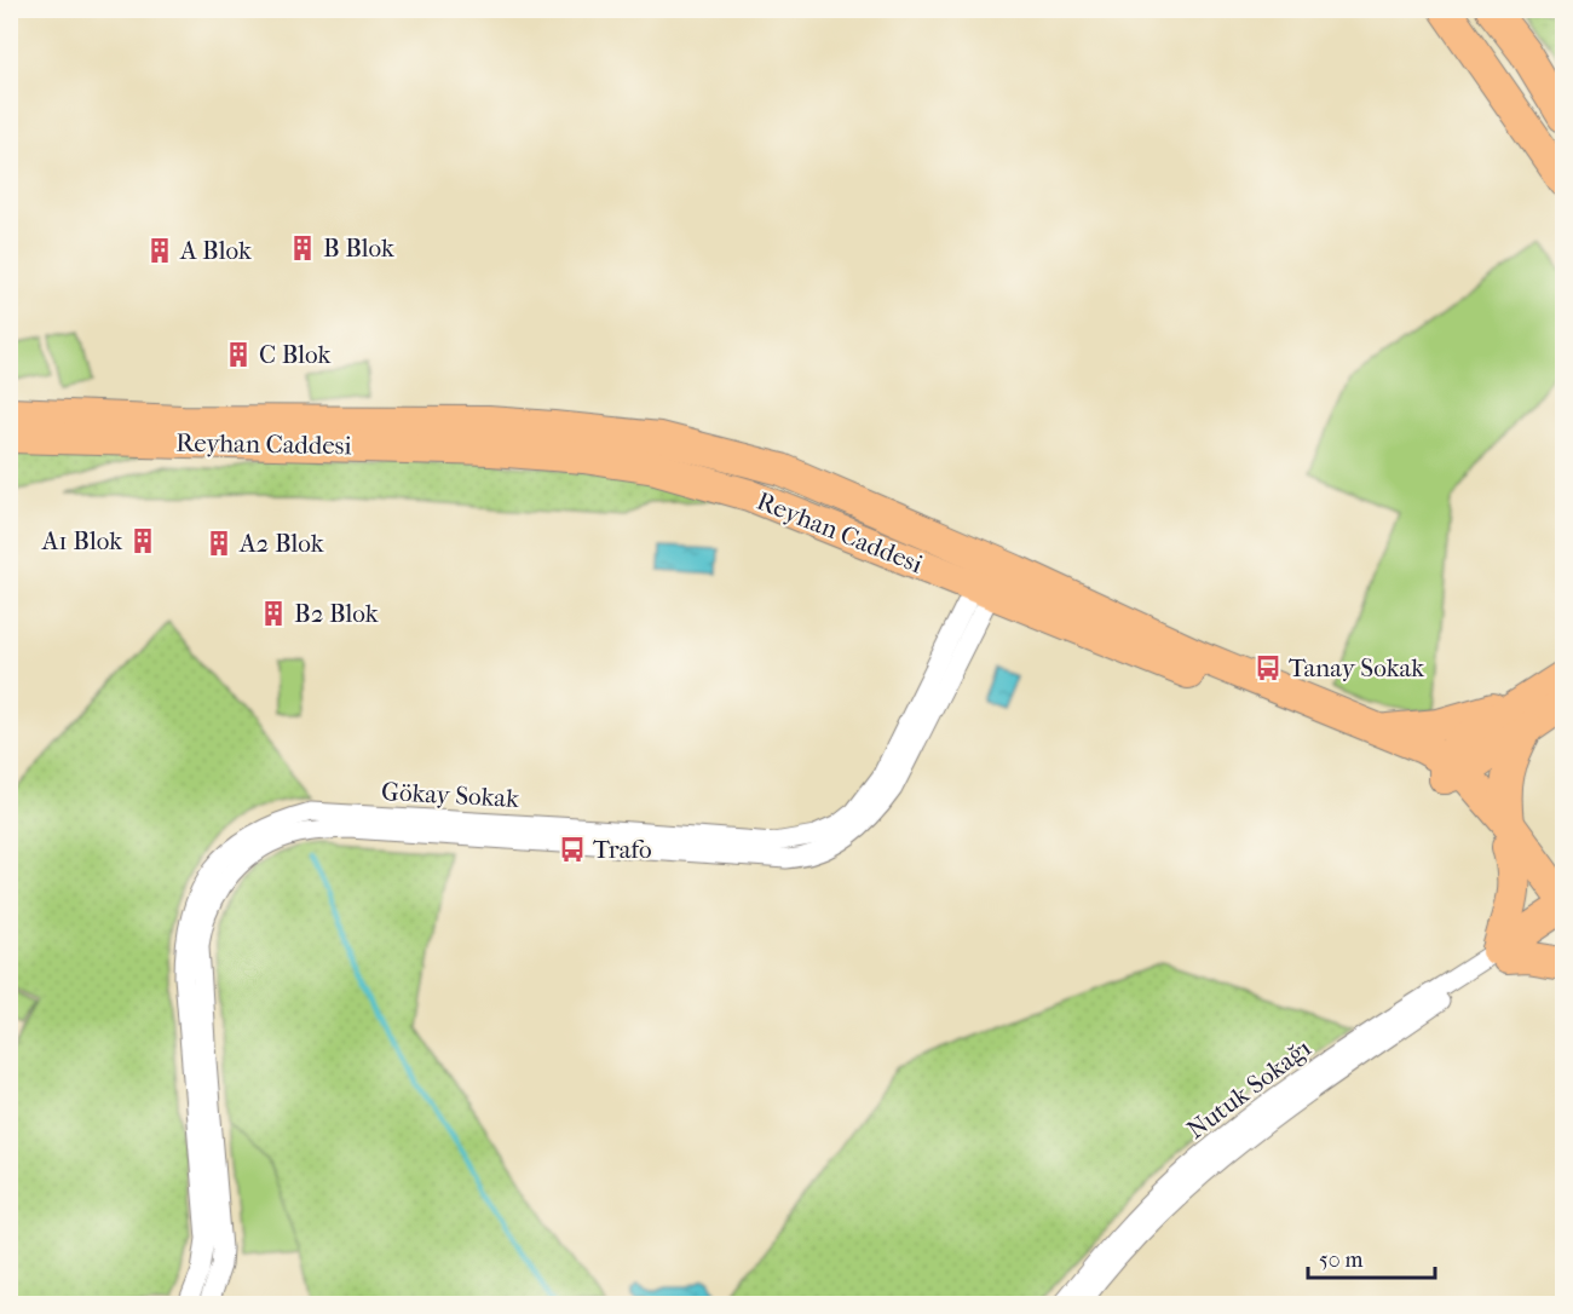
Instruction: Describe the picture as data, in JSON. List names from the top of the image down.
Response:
{
  "streets": {
    "main road": ["Reyhan Caddesi"],
    "street": ["Gökay Sokak", "Nutuk Sokağı"]
  },
  "crossings": [
    ["Reyhan Caddesi", "Gökay Sokak"]
  ],
  "places": {
    "building": [
      "B Blok",
      "A Blok",
      "C Blok",
      "A1 Blok",
      "A2 Blok",
      "B2 Blok"
    ],
    "bus stop": ["Tanay Sokak", "Trafo"]
  },
  "scale_bar": "50 m"
}
